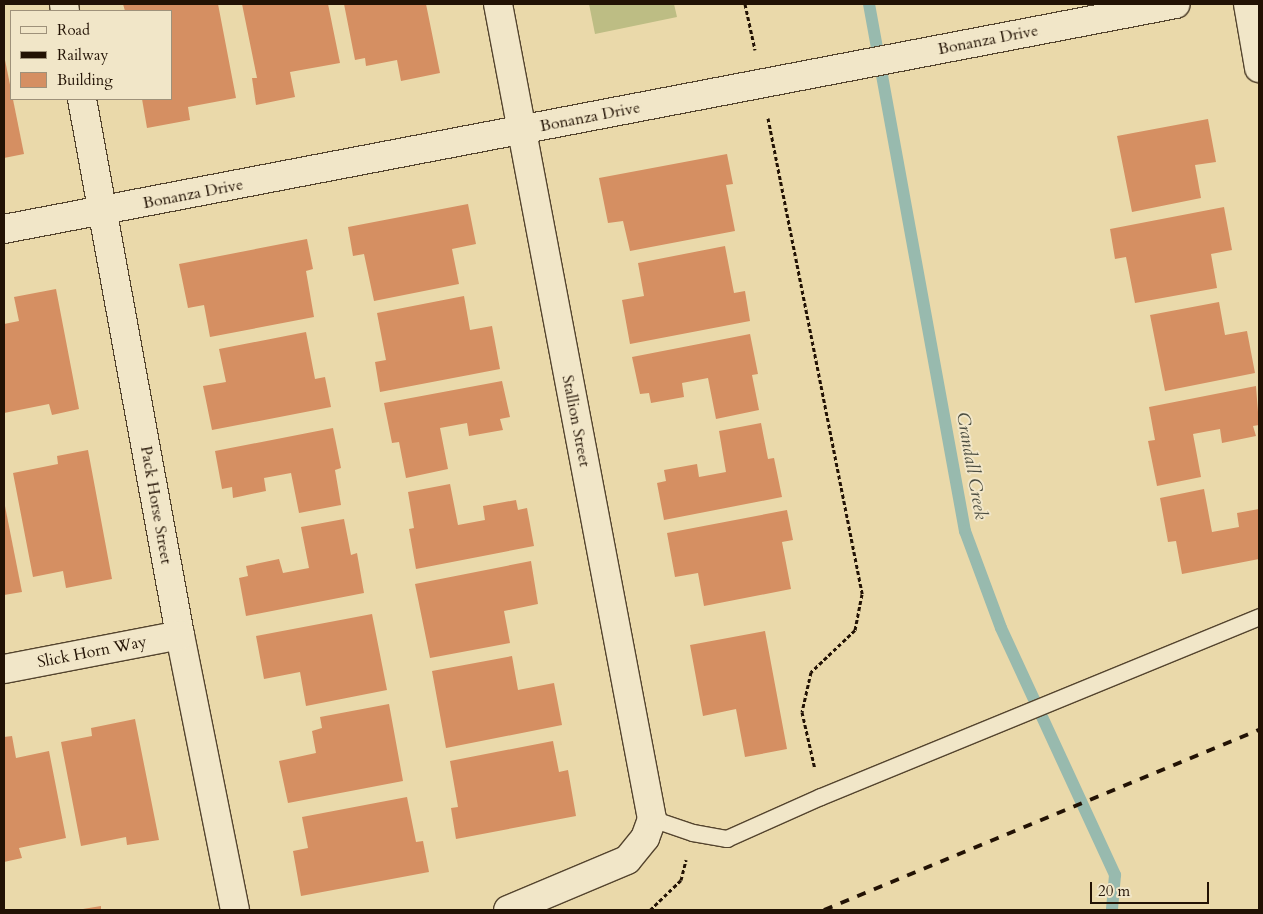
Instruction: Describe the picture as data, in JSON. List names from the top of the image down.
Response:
{
  "streets": {
    "street": [
      "Bonanza Drive",
      "Stallion Street",
      "Pack Horse Street",
      "Slick Horn Way"
    ]
  },
  "crossings": [
    ["Bonanza Drive", "Stallion Street"],
    ["Bonanza Drive", "Pack Horse Street"],
    ["Pack Horse Street", "Slick Horn Way"]
  ],
  "water": ["Crandall Creek"],
  "legend": ["Road", "Railway", "Building"],
  "scale_bar": "20 m"
}
